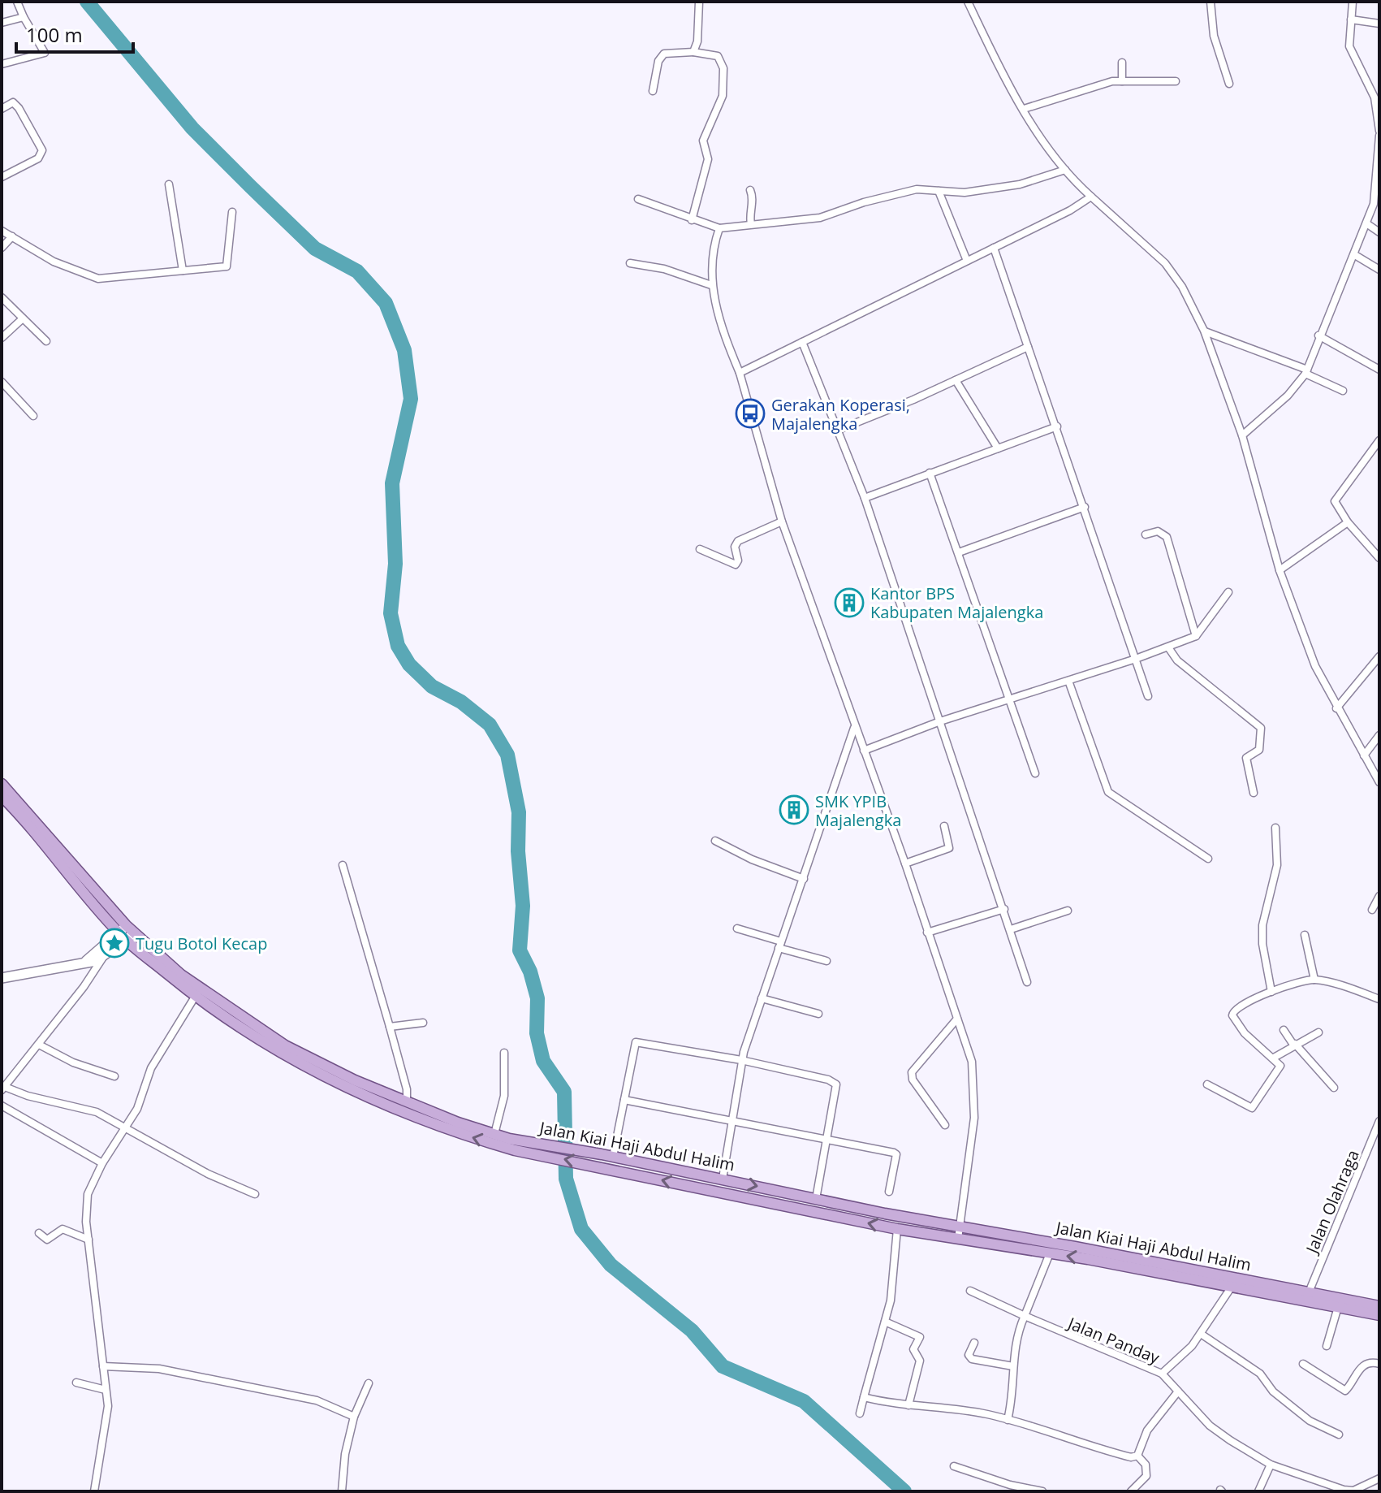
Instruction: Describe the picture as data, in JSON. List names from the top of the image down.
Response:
{
  "streets": {
    "main road": ["Jalan Kiai Haji Abdul Halim"],
    "street": ["Jalan Olahraga", "Jalan Panday"]
  },
  "crossings": [
    ["Jalan Kiai Haji Abdul Halim", "Jalan Olahraga"]
  ],
  "places": {
    "bus stop": ["Gerakan Koperasi, Majalengka"],
    "building": ["Kantor BPS Kabupaten Majalengka", "SMK YPIB Majalengka"],
    "place": ["Tugu Botol Kecap"]
  },
  "scale_bar": "100 m"
}
